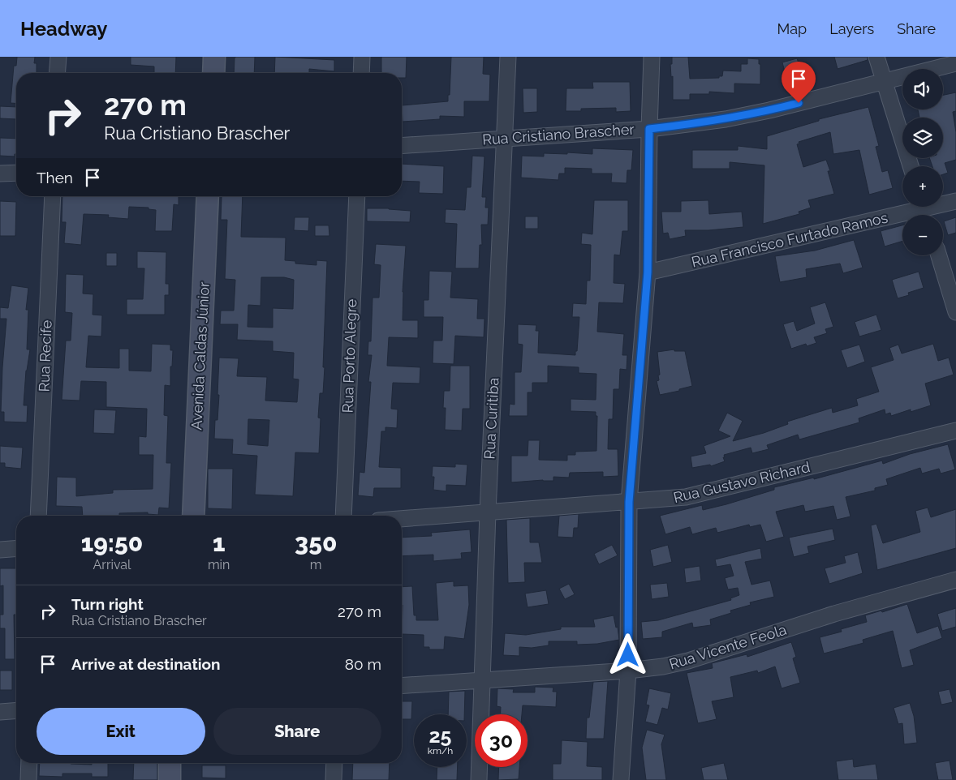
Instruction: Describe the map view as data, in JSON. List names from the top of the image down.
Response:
{
  "streets": {
    "main road": ["Avenida Caldas Júnior"],
    "street": [
      "Rua Cristiano Brascher",
      "Rua Francisco Furtado Ramos",
      "Rua Recife",
      "Rua Porto Alegre",
      "Rua Curitiba",
      "Rua Gustavo Richard",
      "Rua Vicente Feola"
    ]
  },
  "crossings": [
    ["Rua Cristiano Brascher", "Rua Curitiba"],
    ["Rua Curitiba", "Rua Gustavo Richard"],
    ["Rua Curitiba", "Rua Vicente Feola"]
  ],
  "page": {
    "header": "Headway",
    "nav": ["Map", "Layers", "Share"],
    "map_buttons": ["+", "−"],
    "turn": ["270 m", "Rua Cristiano Brascher"],
    "then": "Then",
    "eta": [
      "19:50",
      "Arrival",
      "1",
      "min",
      "350",
      "m"
    ],
    "list": [
      {
        "name": "Turn right",
        "note": "Rua Cristiano Brascher",
        "value": "270 m"
      },
      {
        "name": "Arrive at destination",
        "value": "80 m"
      }
    ],
    "buttons": ["Exit", "Share"],
    "speed": "25 km/h",
    "limit": "30"
  }
}
